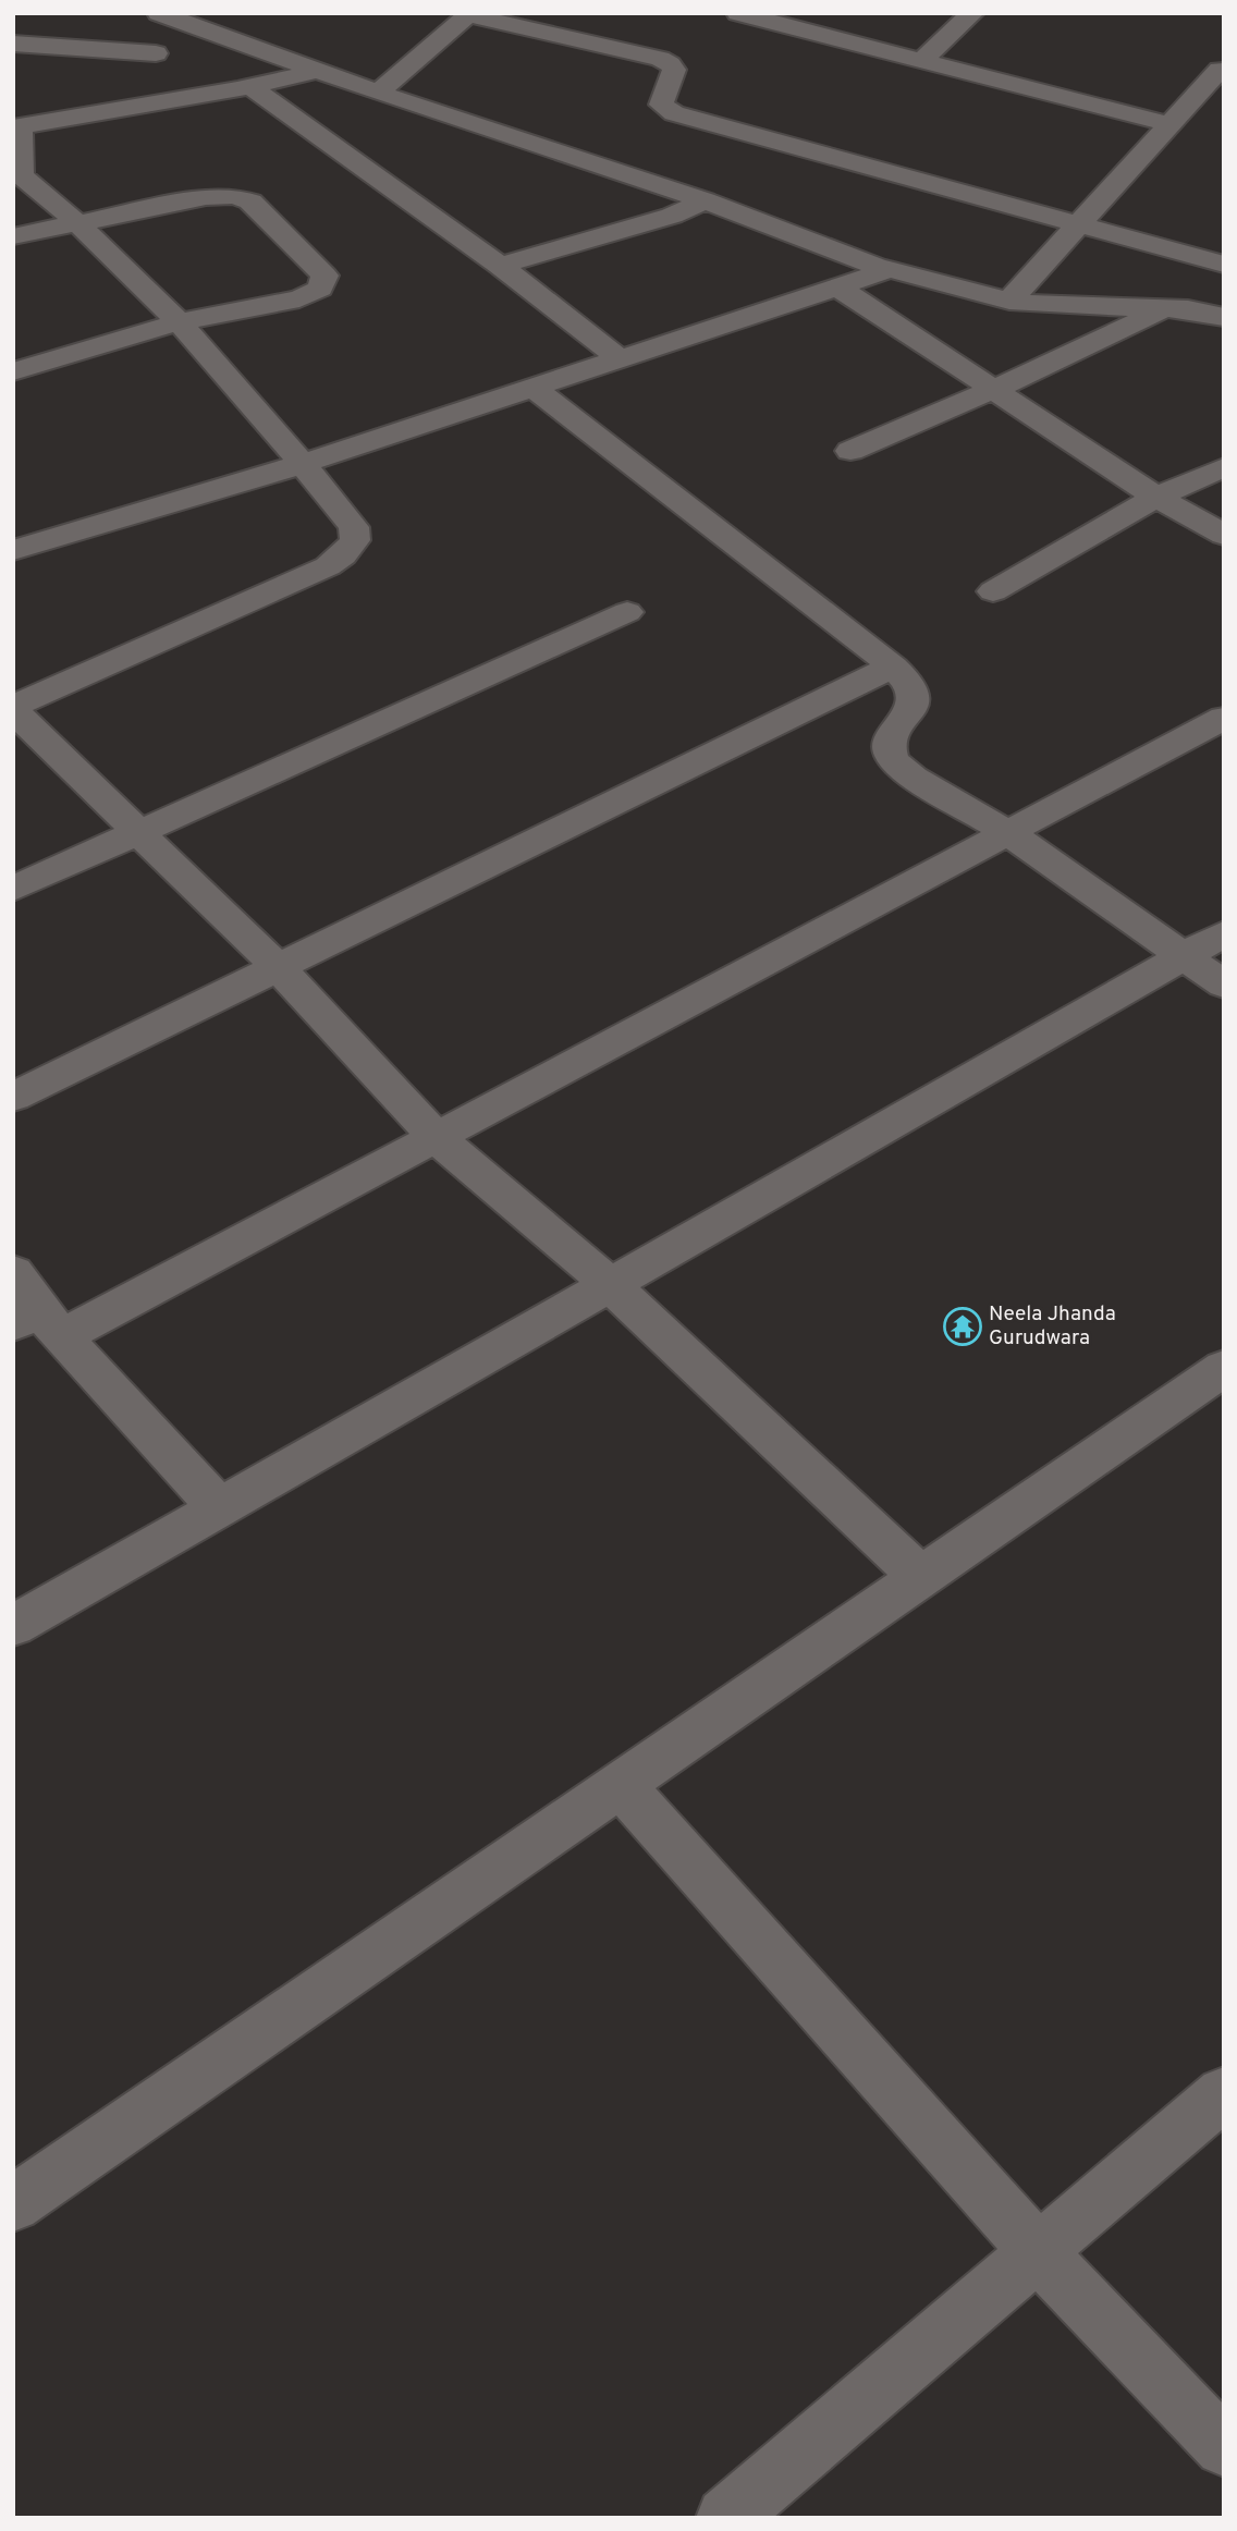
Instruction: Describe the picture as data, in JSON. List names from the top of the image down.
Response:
{
  "places": {
    "temple": ["Neela Jhanda Gurudwara"]
  }
}
